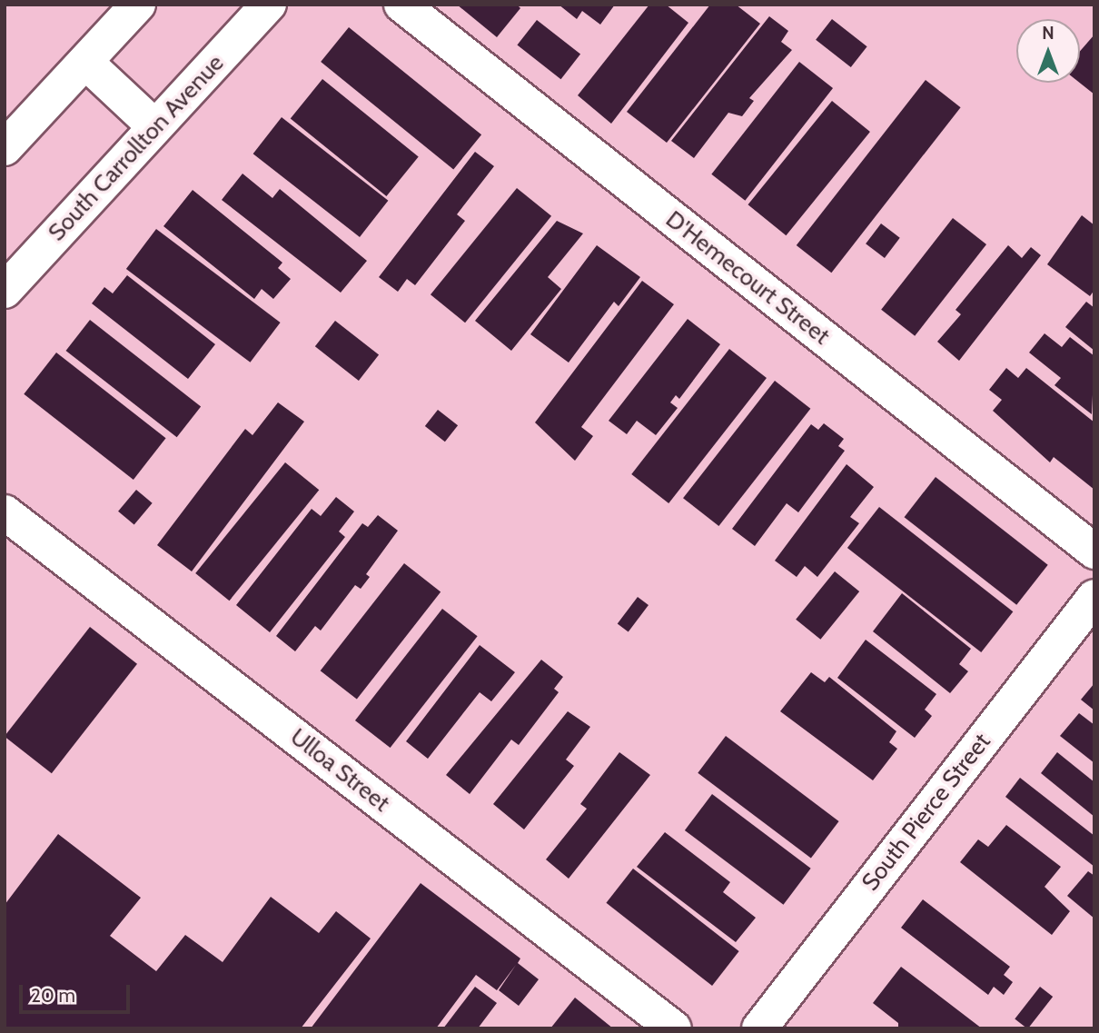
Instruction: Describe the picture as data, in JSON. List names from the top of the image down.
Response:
{
  "streets": {
    "street": [
      "South Carrollton Avenue",
      "D'Hemecourt Street",
      "Ulloa Street",
      "South Pierce Street"
    ]
  },
  "scale_bar": "20 m",
  "north": "top"
}
